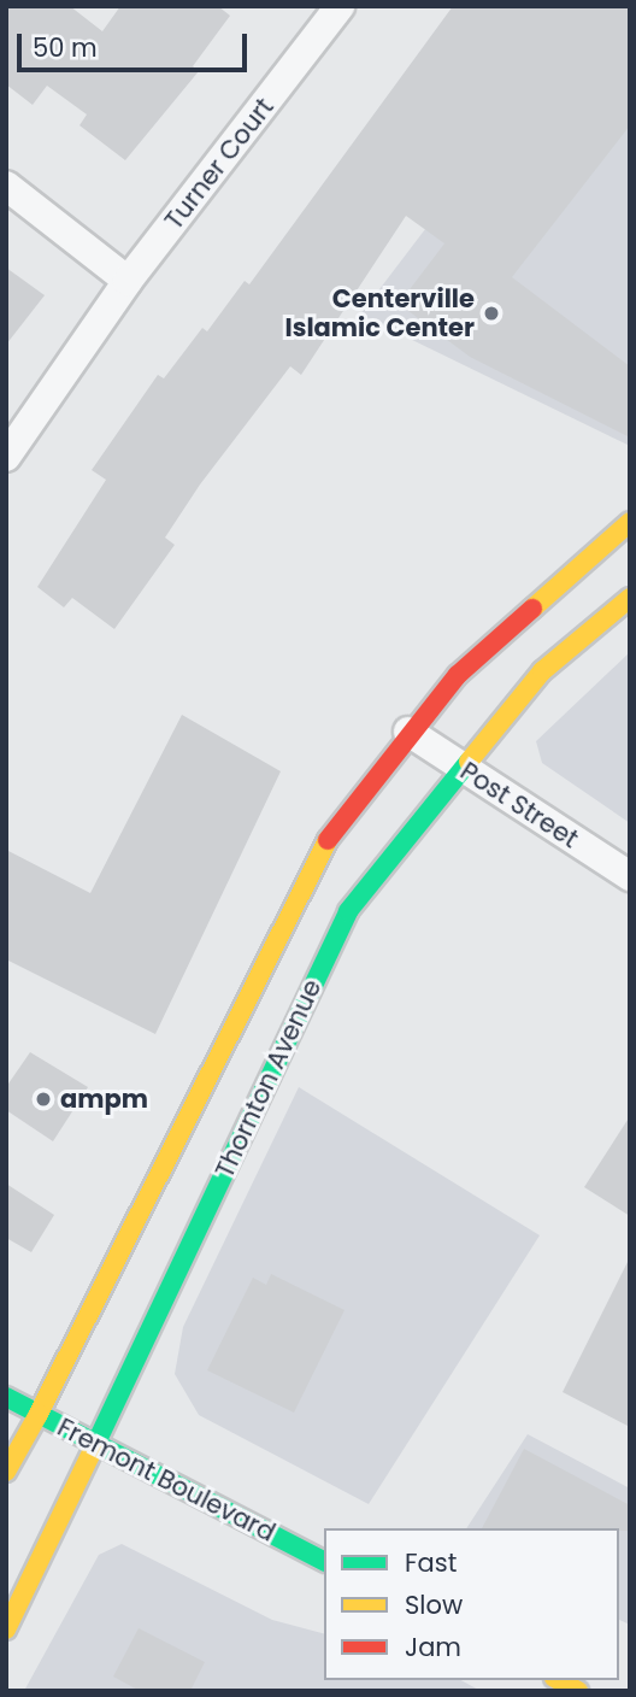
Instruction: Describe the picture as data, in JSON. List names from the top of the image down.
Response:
{
  "streets": {
    "street": [
      "Turner Court",
      "Post Street",
      "Thornton Avenue",
      "Fremont Boulevard"
    ]
  },
  "crossings": [
    ["Post Street", "Thornton Avenue"],
    ["Thornton Avenue", "Fremont Boulevard"]
  ],
  "places": ["Centerville Islamic Center", "ampm"],
  "legend": ["Fast", "Slow", "Jam"],
  "scale_bar": "50 m"
}
